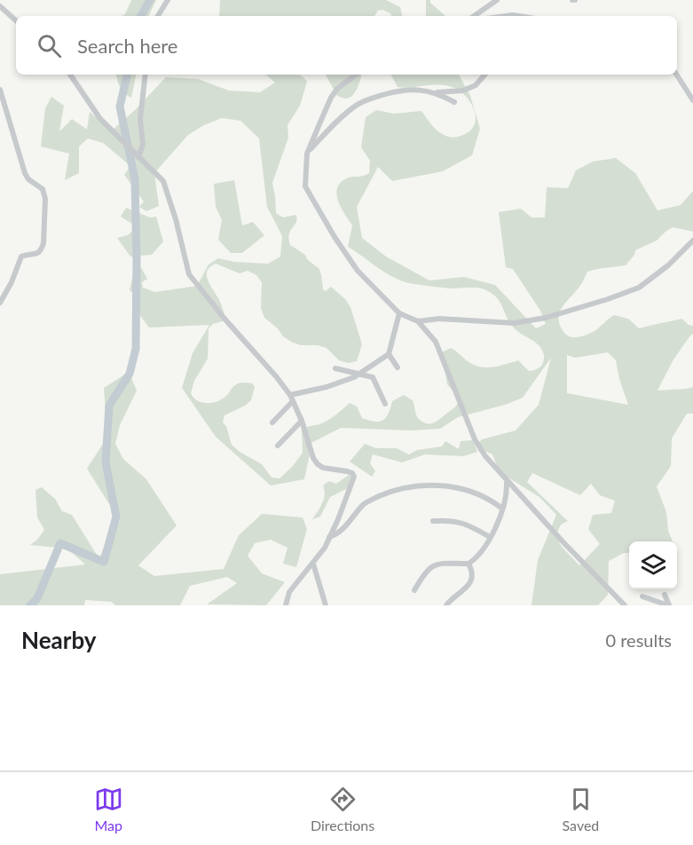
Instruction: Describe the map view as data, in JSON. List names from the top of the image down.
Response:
{
  "page": {
    "search": "Search here",
    "heading": ["Nearby", "0 results"],
    "nav": ["Map", "Directions", "Saved"]
  }
}
